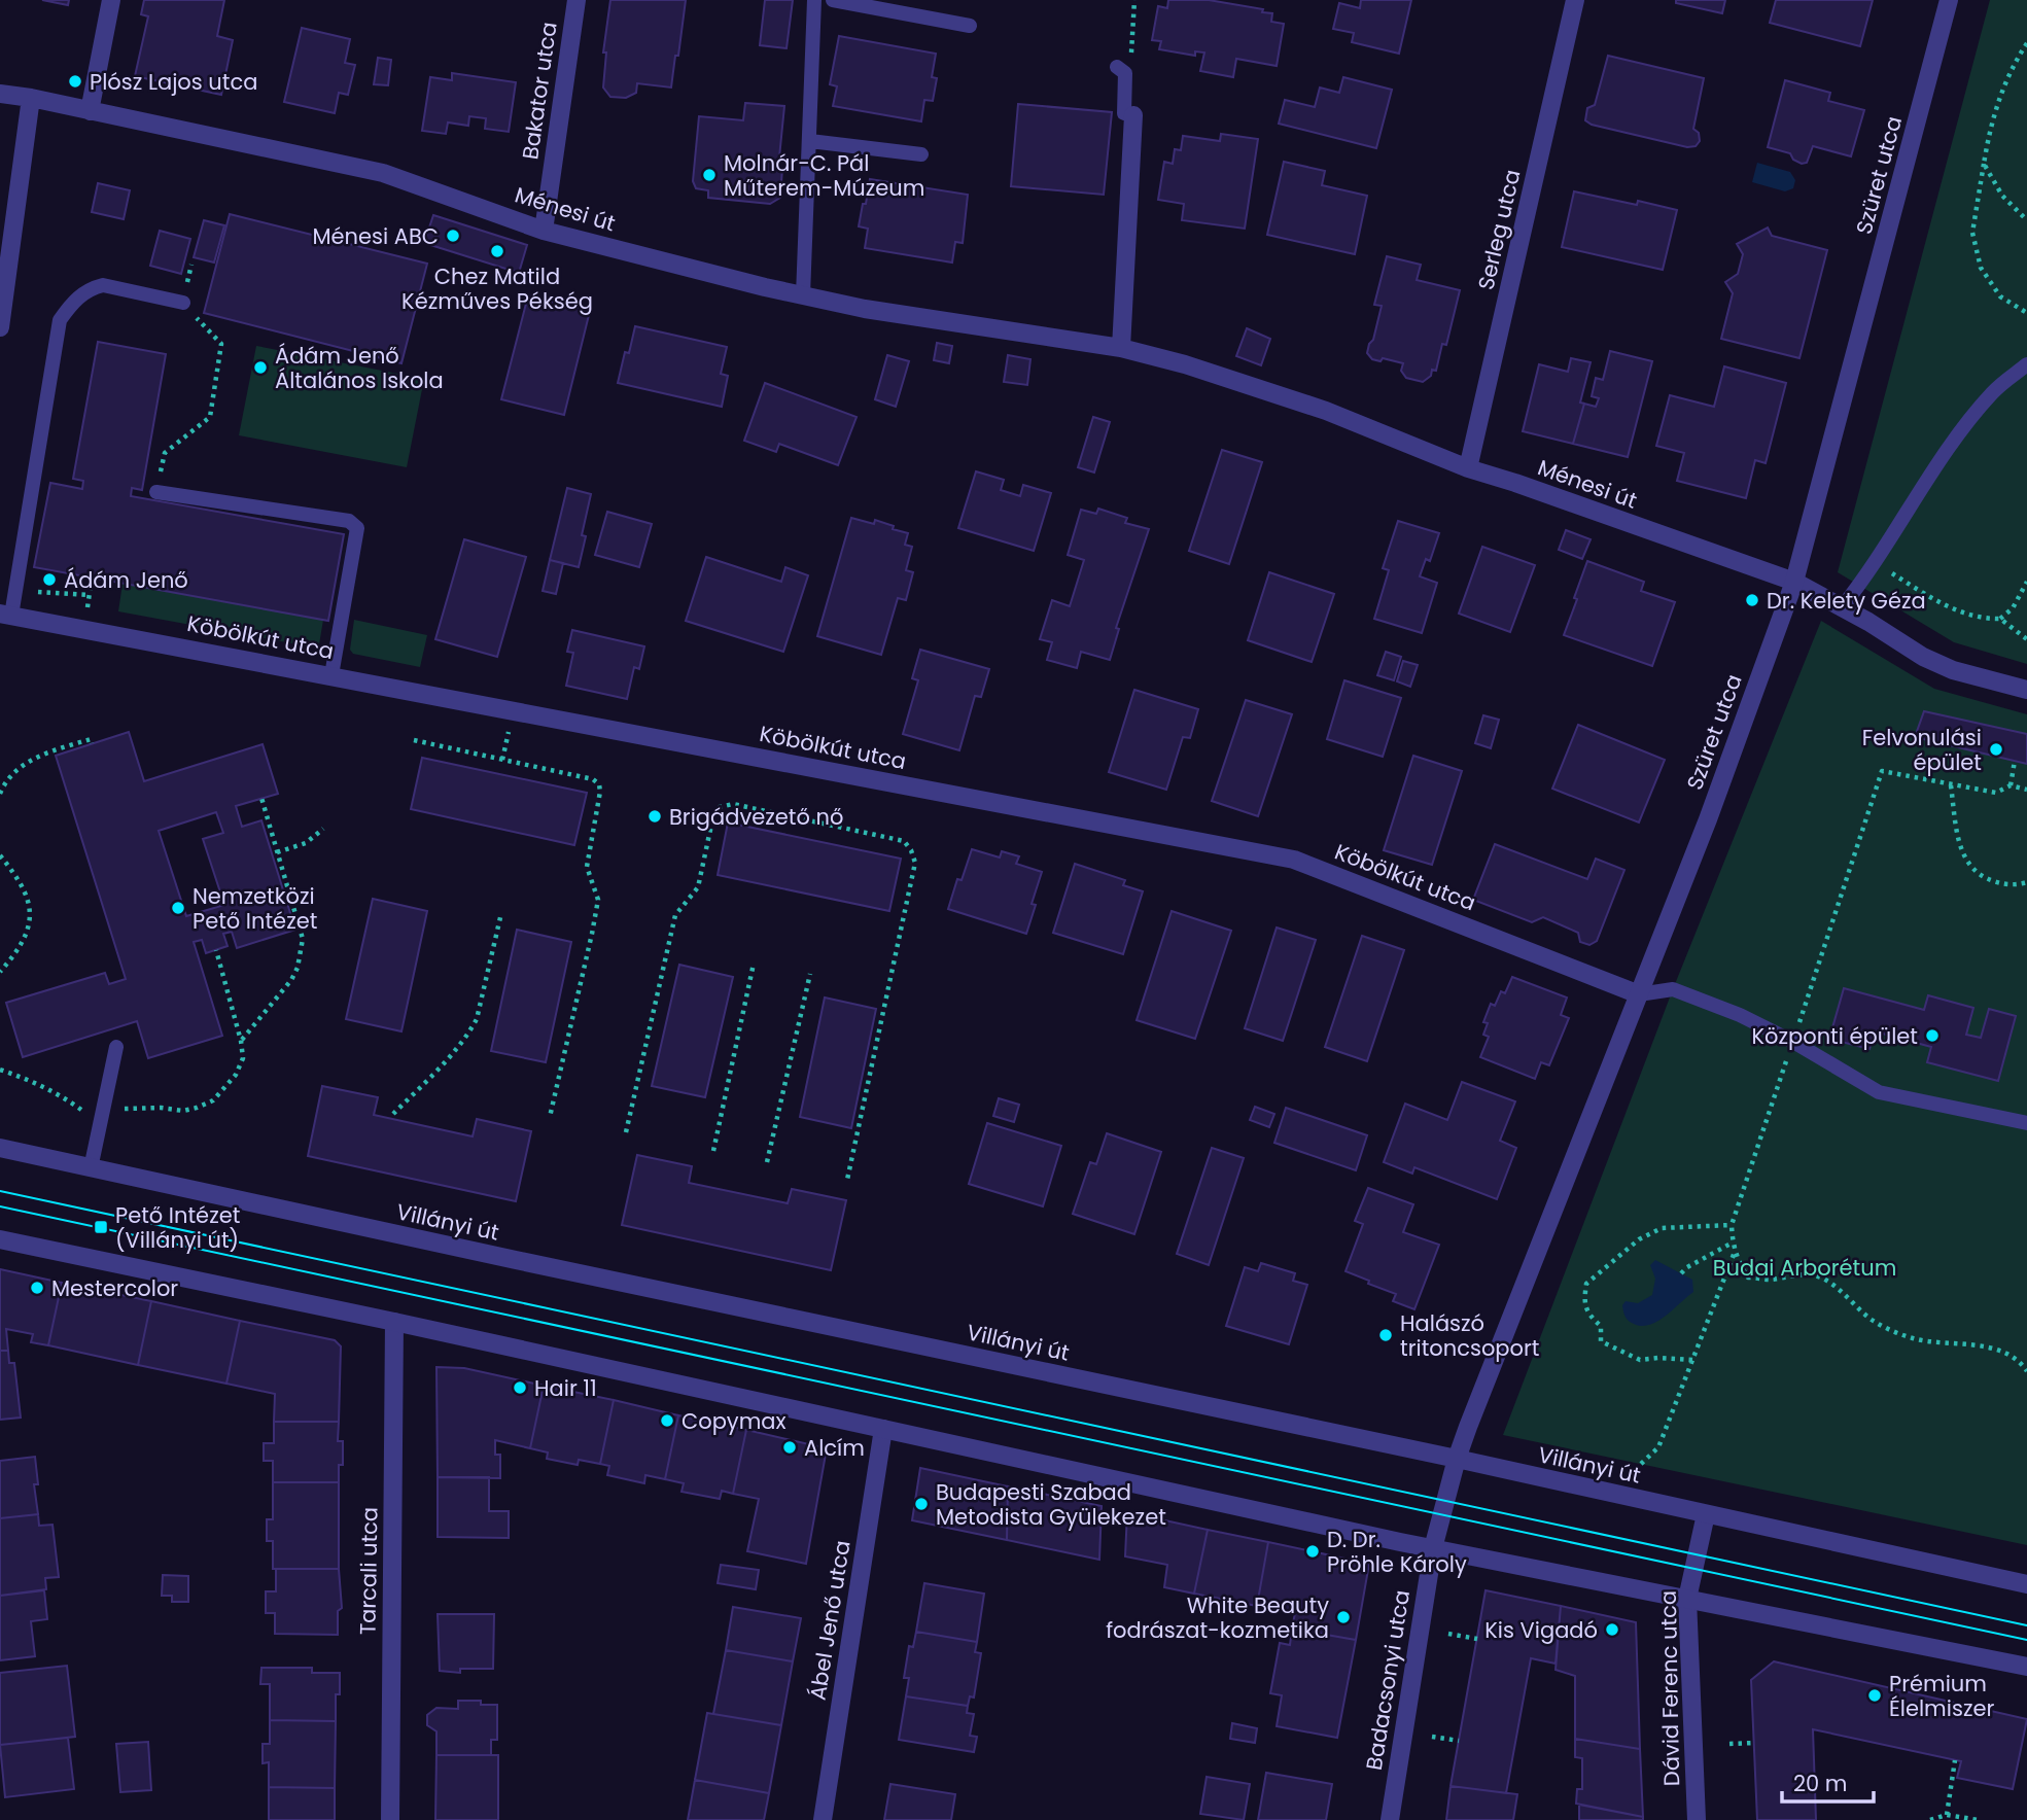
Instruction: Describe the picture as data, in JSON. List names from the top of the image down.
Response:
{
  "streets": {
    "street": [
      "Bakator utca",
      "Szüret utca",
      "Ménesi út",
      "Serleg utca",
      "Köbölkút utca",
      "Villányi út",
      "Tarcali utca",
      "Ábel Jenő utca",
      "Badacsonyi utca",
      "Dávid Ferenc utca"
    ]
  },
  "crossings": [
    ["Bakator utca", "Ménesi út"],
    ["Szüret utca", "Ménesi út"],
    ["Szüret utca", "Köbölkút utca"],
    ["Szüret utca", "Villányi út"],
    ["Szüret utca", "Badacsonyi utca"],
    ["Ménesi út", "Serleg utca"],
    ["Villányi út", "Badacsonyi utca"],
    ["Villányi út", "Dávid Ferenc utca"]
  ],
  "parks": ["Budai Arborétum"],
  "places": {
    "other": [
      "Plósz Lajos utca",
      "Molnár-C. Pál Műterem-Múzeum",
      "Ménesi ABC",
      "Chez Matild Kézműves Pékség",
      "Ádám Jenő Általános Iskola",
      "Ádám Jenő",
      "Dr. Kelety Géza",
      "Felvonulási épület",
      "Brigádvezető nő",
      "Nemzetközi Pető Intézet",
      "Központi épület",
      "Mestercolor",
      "Halászó tritoncsoport",
      "Hair 11",
      "Copymax",
      "Alcím",
      "Budapesti Szabad Metodista Gyülekezet",
      "D. Dr. Pröhle Károly",
      "White Beauty fodrászat-kozmetika",
      "Kis Vigadó",
      "Prémium Élelmiszer"
    ],
    "transit": ["Pető Intézet (Villányi út)"]
  },
  "scale_bar": "20 m"
}
